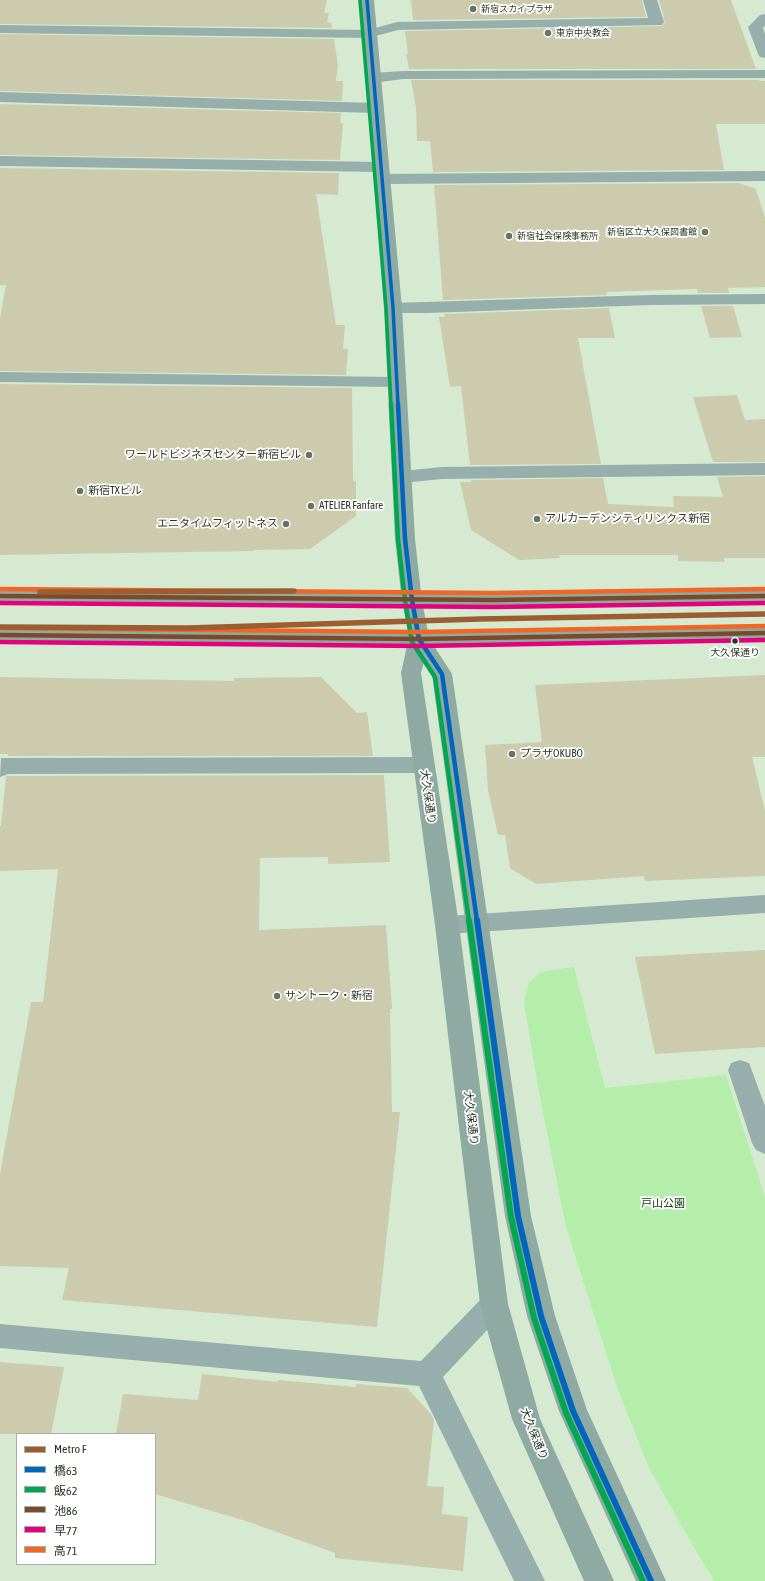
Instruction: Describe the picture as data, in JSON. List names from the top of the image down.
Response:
{
  "streets": {
    "main road": ["大久保通り"]
  },
  "parks": ["戸山公園"],
  "places": [
    "新宿スカイプラザ",
    "東京中央教会",
    "新宿区立大久保図書館",
    "新宿社会保険事務所",
    "ワールドビジネスセンター新宿ビル",
    "新宿TXビル",
    "ATELIER Fanfare",
    "アルカーデンシティリンクス新宿",
    "エニタイムフィットネス",
    "大久保通り",
    "プラザOKUBO",
    "サントーク・新宿"
  ],
  "lines": [
    "transit line 橋63",
    "transit line 飯62",
    "transit line 高71",
    "metro line F",
    "transit line 池86",
    "transit line 早77"
  ],
  "legend": [
    "Metro F",
    "橋63",
    "飯62",
    "池86",
    "早77",
    "高71"
  ]
}
